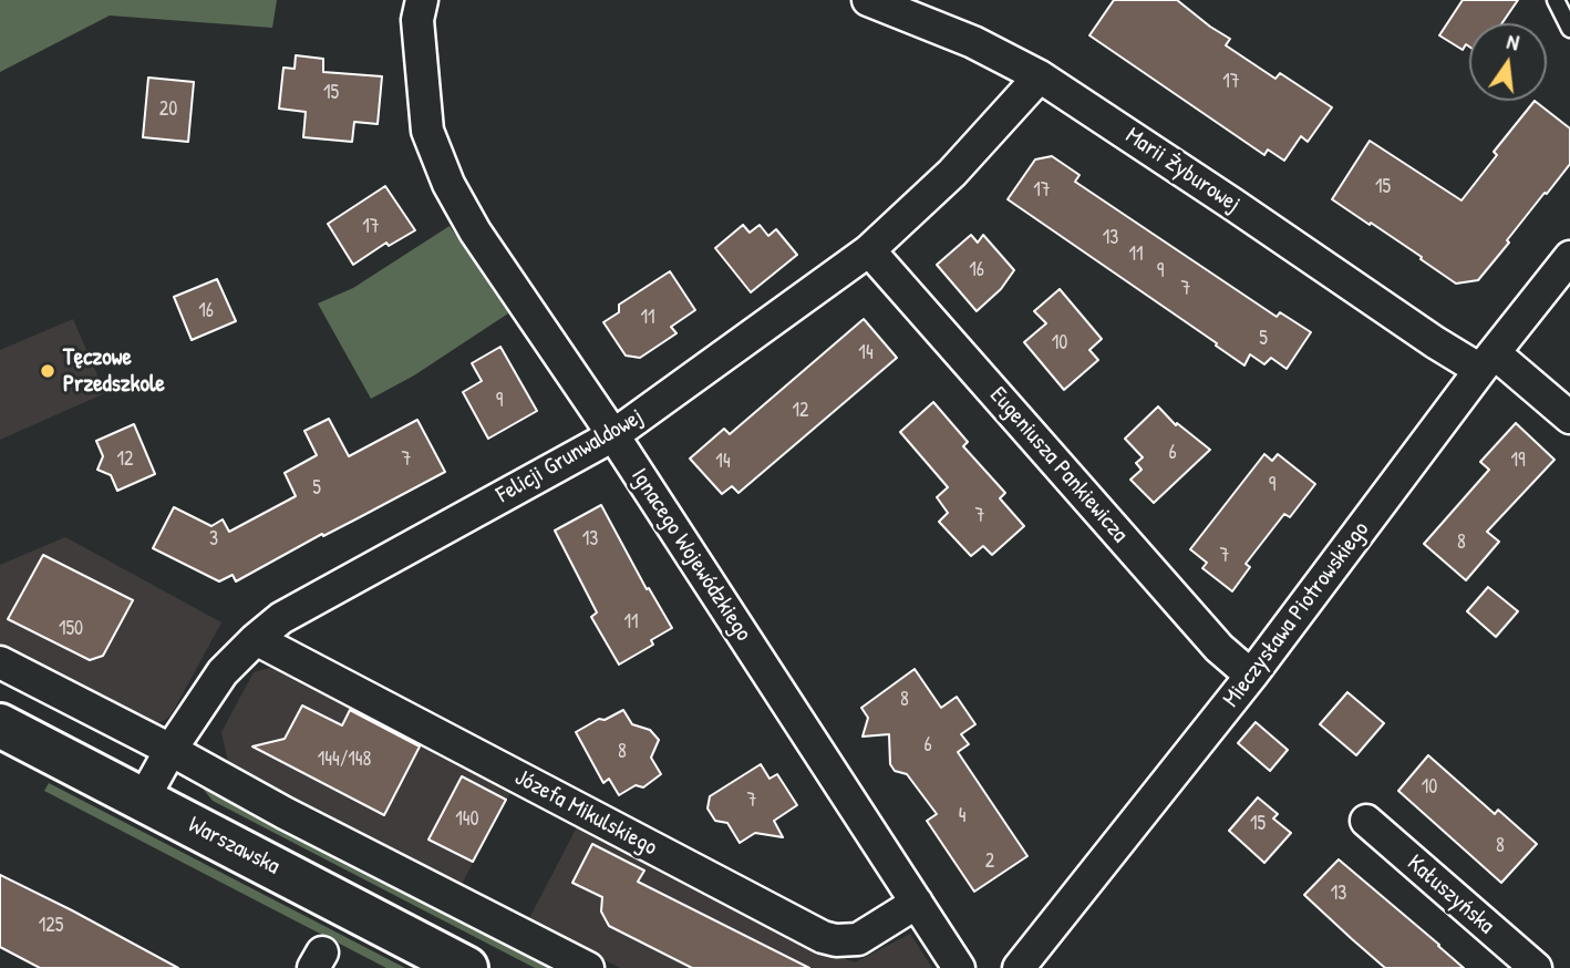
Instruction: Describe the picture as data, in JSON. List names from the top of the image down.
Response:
{
  "streets": {
    "main road": ["Warszawska"],
    "street": [
      "Marii Żyburowej",
      "Felicji Grunwaldowej",
      "Eugeniusza Pankiewicza",
      "Ignacego Wojewódzkiego",
      "Mieczysława Piotrowskiego",
      "Józefa Mikulskiego",
      "Kałuszyńska"
    ]
  },
  "crossings": [
    ["Marii Żyburowej", "Felicji Grunwaldowej"],
    ["Marii Żyburowej", "Mieczysława Piotrowskiego"],
    ["Felicji Grunwaldowej", "Eugeniusza Pankiewicza"],
    ["Felicji Grunwaldowej", "Ignacego Wojewódzkiego"],
    ["Felicji Grunwaldowej", "Józefa Mikulskiego"],
    ["Felicji Grunwaldowej", "Warszawska"],
    ["Eugeniusza Pankiewicza", "Mieczysława Piotrowskiego"],
    ["Ignacego Wojewódzkiego", "Józefa Mikulskiego"]
  ],
  "places": ["Tęczowe Przedszkole"],
  "house_numbers": [
    "17",
    "15",
    "20",
    "15",
    "17",
    "17",
    "13",
    "11",
    "16",
    "9",
    "7",
    "16",
    "11",
    "5",
    "10",
    "14",
    "9",
    "12",
    "6",
    "12",
    "7",
    "19",
    "14",
    "9",
    "5",
    "7",
    "3",
    "13",
    "8",
    "7",
    "11",
    "150",
    "8",
    "6",
    "8",
    "144/148",
    "10",
    "7",
    "4",
    "140",
    "15",
    "8",
    "2",
    "13",
    "125"
  ],
  "north": "top"
}
